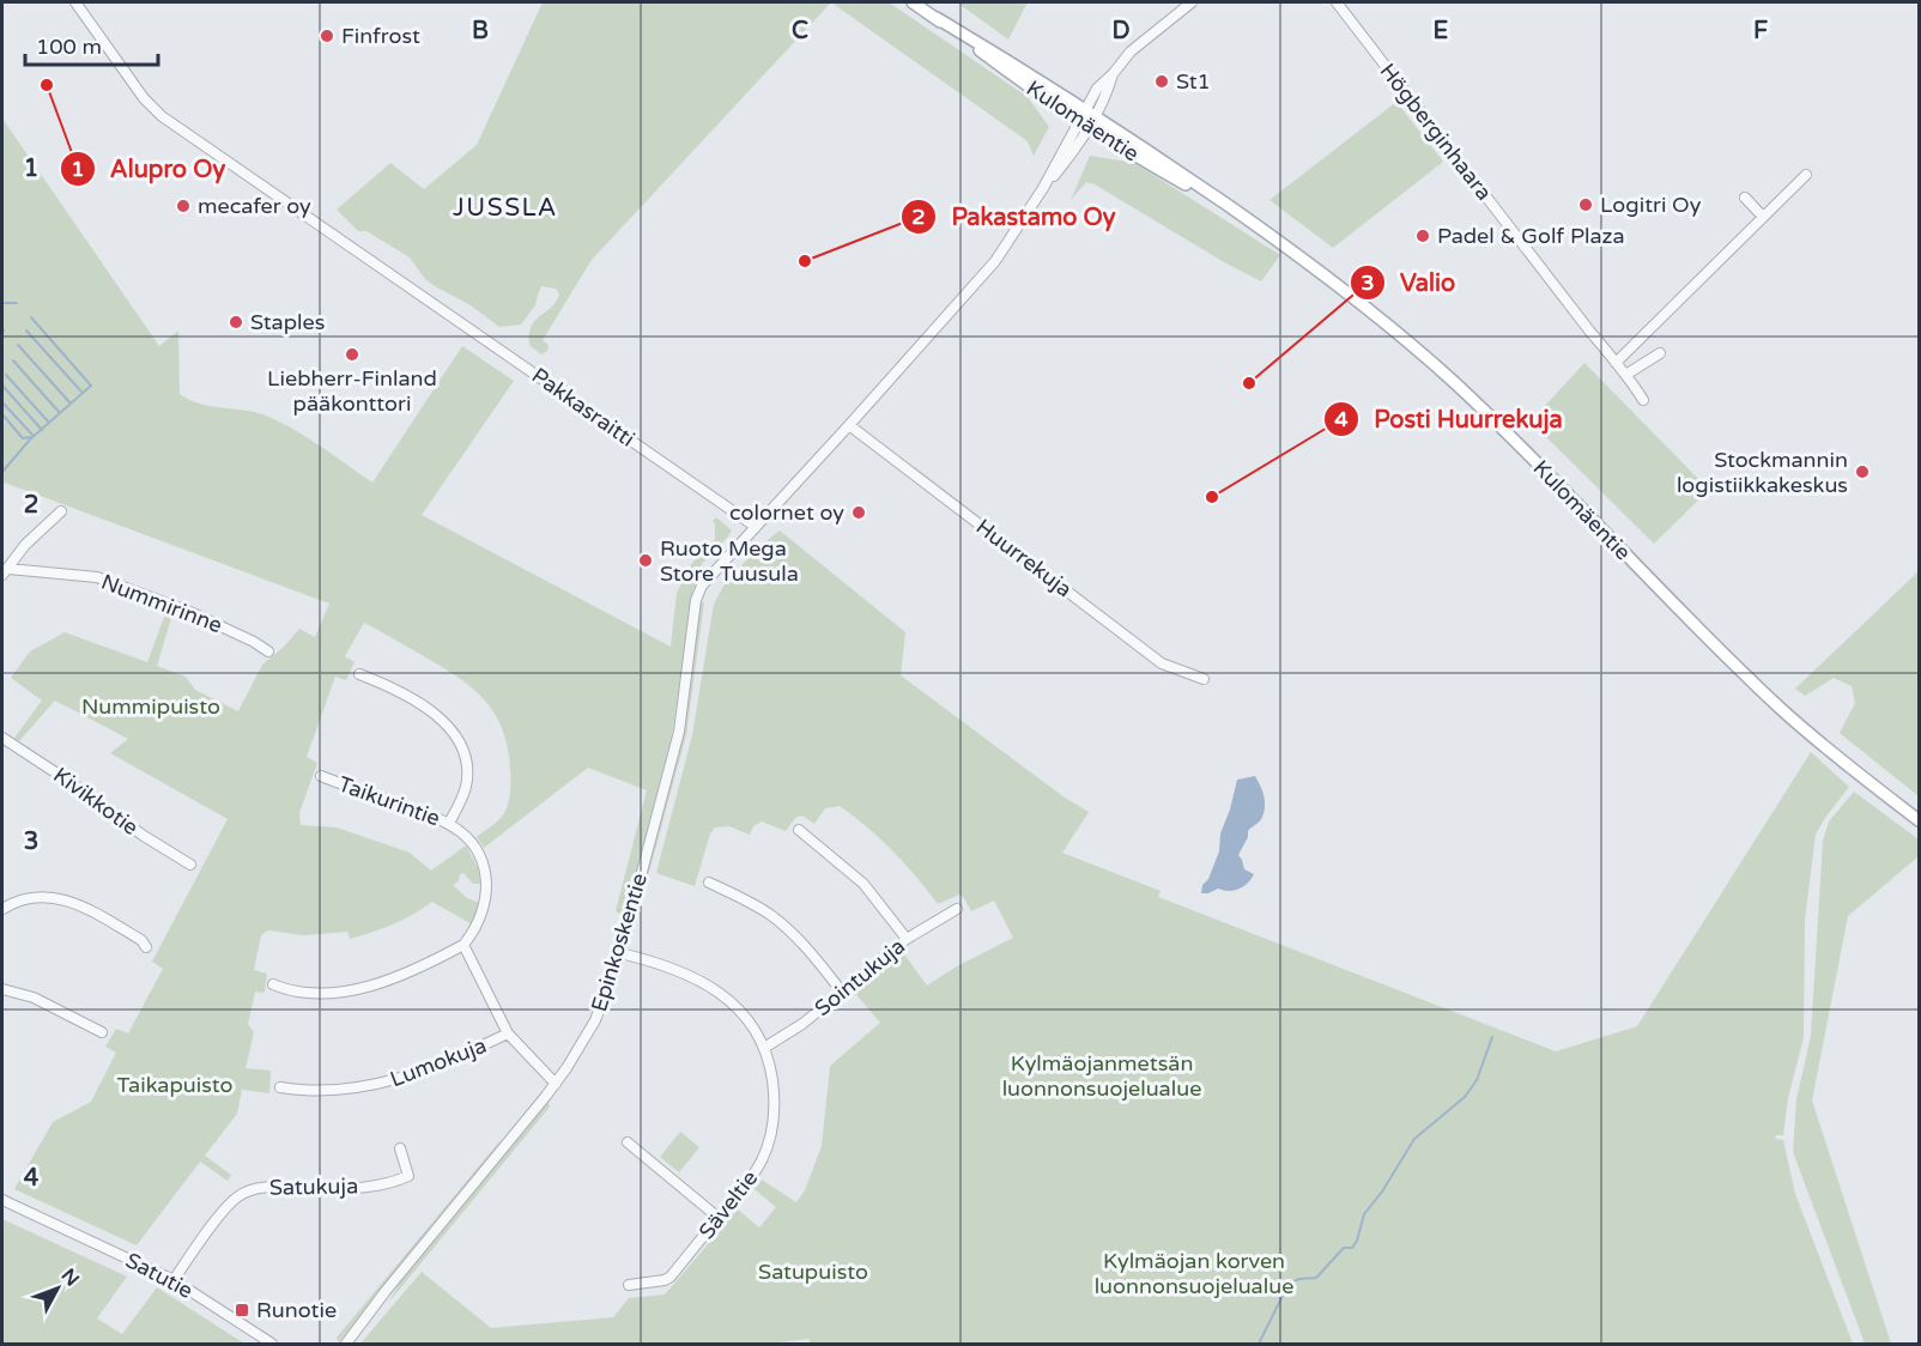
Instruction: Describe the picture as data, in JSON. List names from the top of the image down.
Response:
{
  "streets": {
    "main road": ["Kulomäentie"],
    "street": [
      "Högberginhaara",
      "Pakkasraitti",
      "Huurrekuja",
      "Nummirinne",
      "Kivikkotie",
      "Taikurintie",
      "Epinkoskentie",
      "Sointukuja",
      "Lumokuja",
      "Satukuja",
      "Säveltie",
      "Satutie"
    ]
  },
  "crossings": [
    ["Pakkasraitti", "Epinkoskentie"],
    ["Epinkoskentie", "Säveltie"],
    ["Sointukuja", "Säveltie"],
    ["Satukuja", "Satutie"]
  ],
  "districts": ["JUSSLA"],
  "parks": [
    "Nummipuisto",
    "Kylmäojanmetsän luonnonsuojelualue",
    "Taikapuisto",
    "Kylmäojan korven luonnonsuojelualue",
    "Satupuisto"
  ],
  "places": {
    "other": [
      "Finfrost",
      "St1",
      "Alupro Oy",
      "Logitri Oy",
      "mecafer oy",
      "Padel & Golf Plaza",
      "Pakastamo Oy",
      "Staples",
      "Liebherr-Finland pääkonttori",
      "Valio",
      "Stockmannin logistiikkakeskus",
      "Posti Huurrekuja",
      "colornet oy",
      "Ruoto Mega Store Tuusula"
    ],
    "transit": ["Runotie"]
  },
  "scale_bar": "100 m",
  "north": "top right",
  "grid": {
    "columns": [
      "B",
      "C",
      "D",
      "E",
      "F"
    ],
    "rows": [
      "1",
      "2",
      "3",
      "4"
    ]
  }
}
